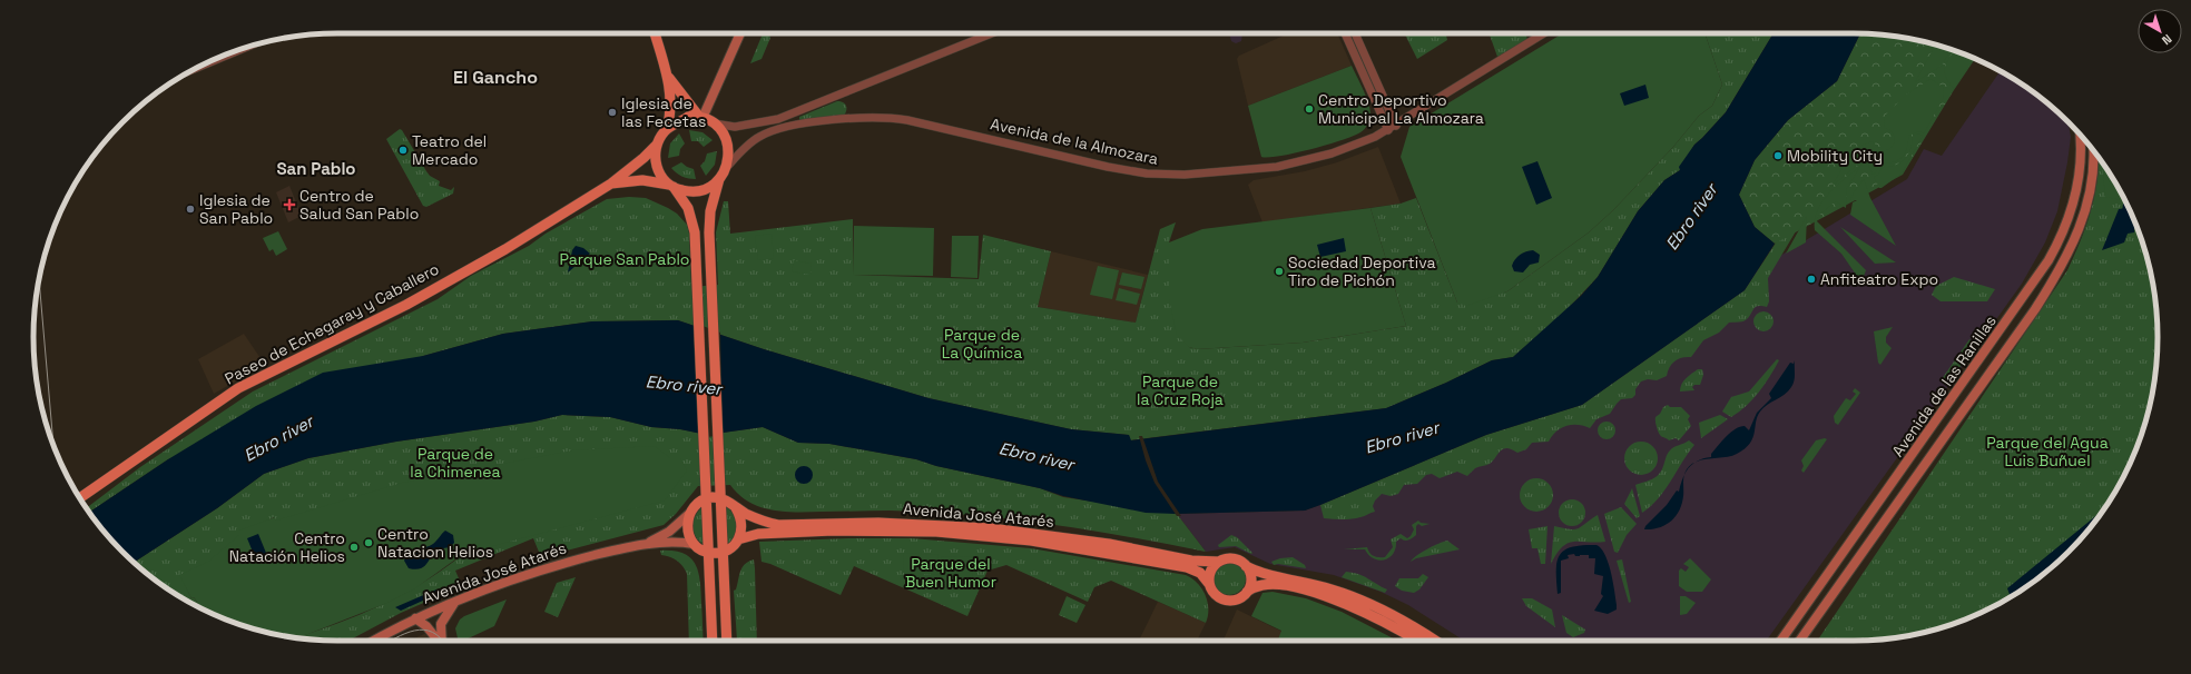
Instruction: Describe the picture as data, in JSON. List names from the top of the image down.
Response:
{
  "streets": {
    "main road": ["Paseo de Echegaray y Caballero", "Avenida de las Ranillas", "Avenida José Atarés"],
    "street": ["Avenida de la Almozara"]
  },
  "crossings": [
    ["Avenida de la Almozara", "Paseo de Echegaray y Caballero"]
  ],
  "districts": ["El Gancho", "San Pablo"],
  "water": ["Ebro river"],
  "parks": [
    "Parque San Pablo",
    "Parque de La Química",
    "Parque de la Cruz Roja",
    "Parque del Agua Luis Buñuel",
    "Parque de la Chimenea",
    "Parque del Buen Humor"
  ],
  "places": {
    "other": [
      "Centro Deportivo Municipal La Almozara",
      "Iglesia de las Fecetas",
      "Teatro del Mercado",
      "Mobility City",
      "Iglesia de San Pablo",
      "Sociedad Deportiva Tiro de Pichón",
      "Anfiteatro Expo",
      "Centro Natacion Helios",
      "Centro Natación Helios"
    ],
    "health": ["Centro de Salud San Pablo"]
  },
  "north": "bottom right"
}
